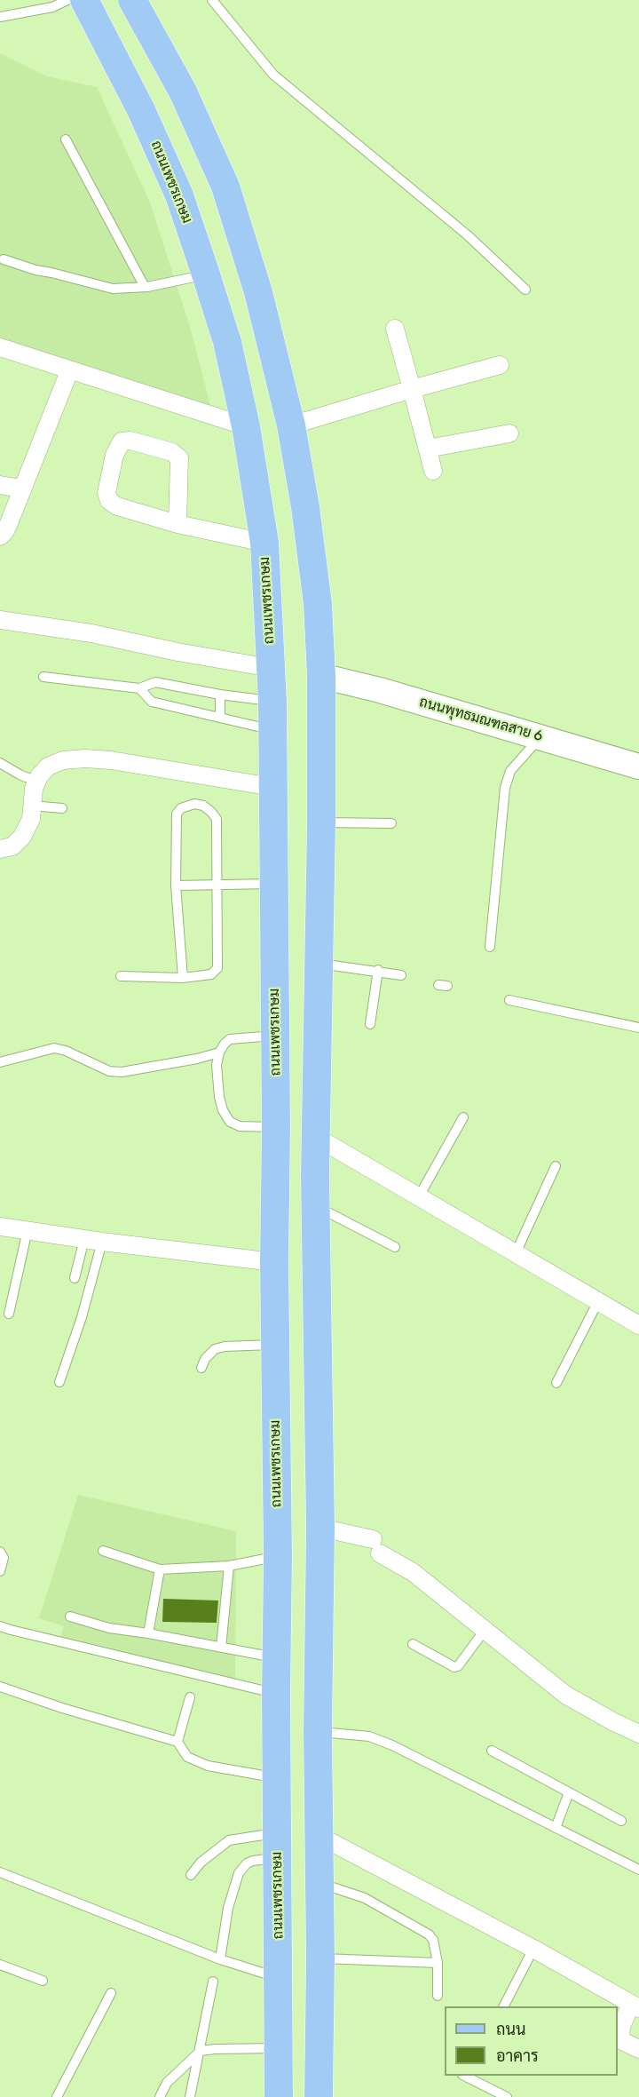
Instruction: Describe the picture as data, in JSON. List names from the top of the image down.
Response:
{
  "streets": {
    "main road": ["ถนนเพชรเกษม", "ถนนพุทธมณฑลสาย 6"]
  },
  "legend": ["ถนน", "อาคาร"]
}
